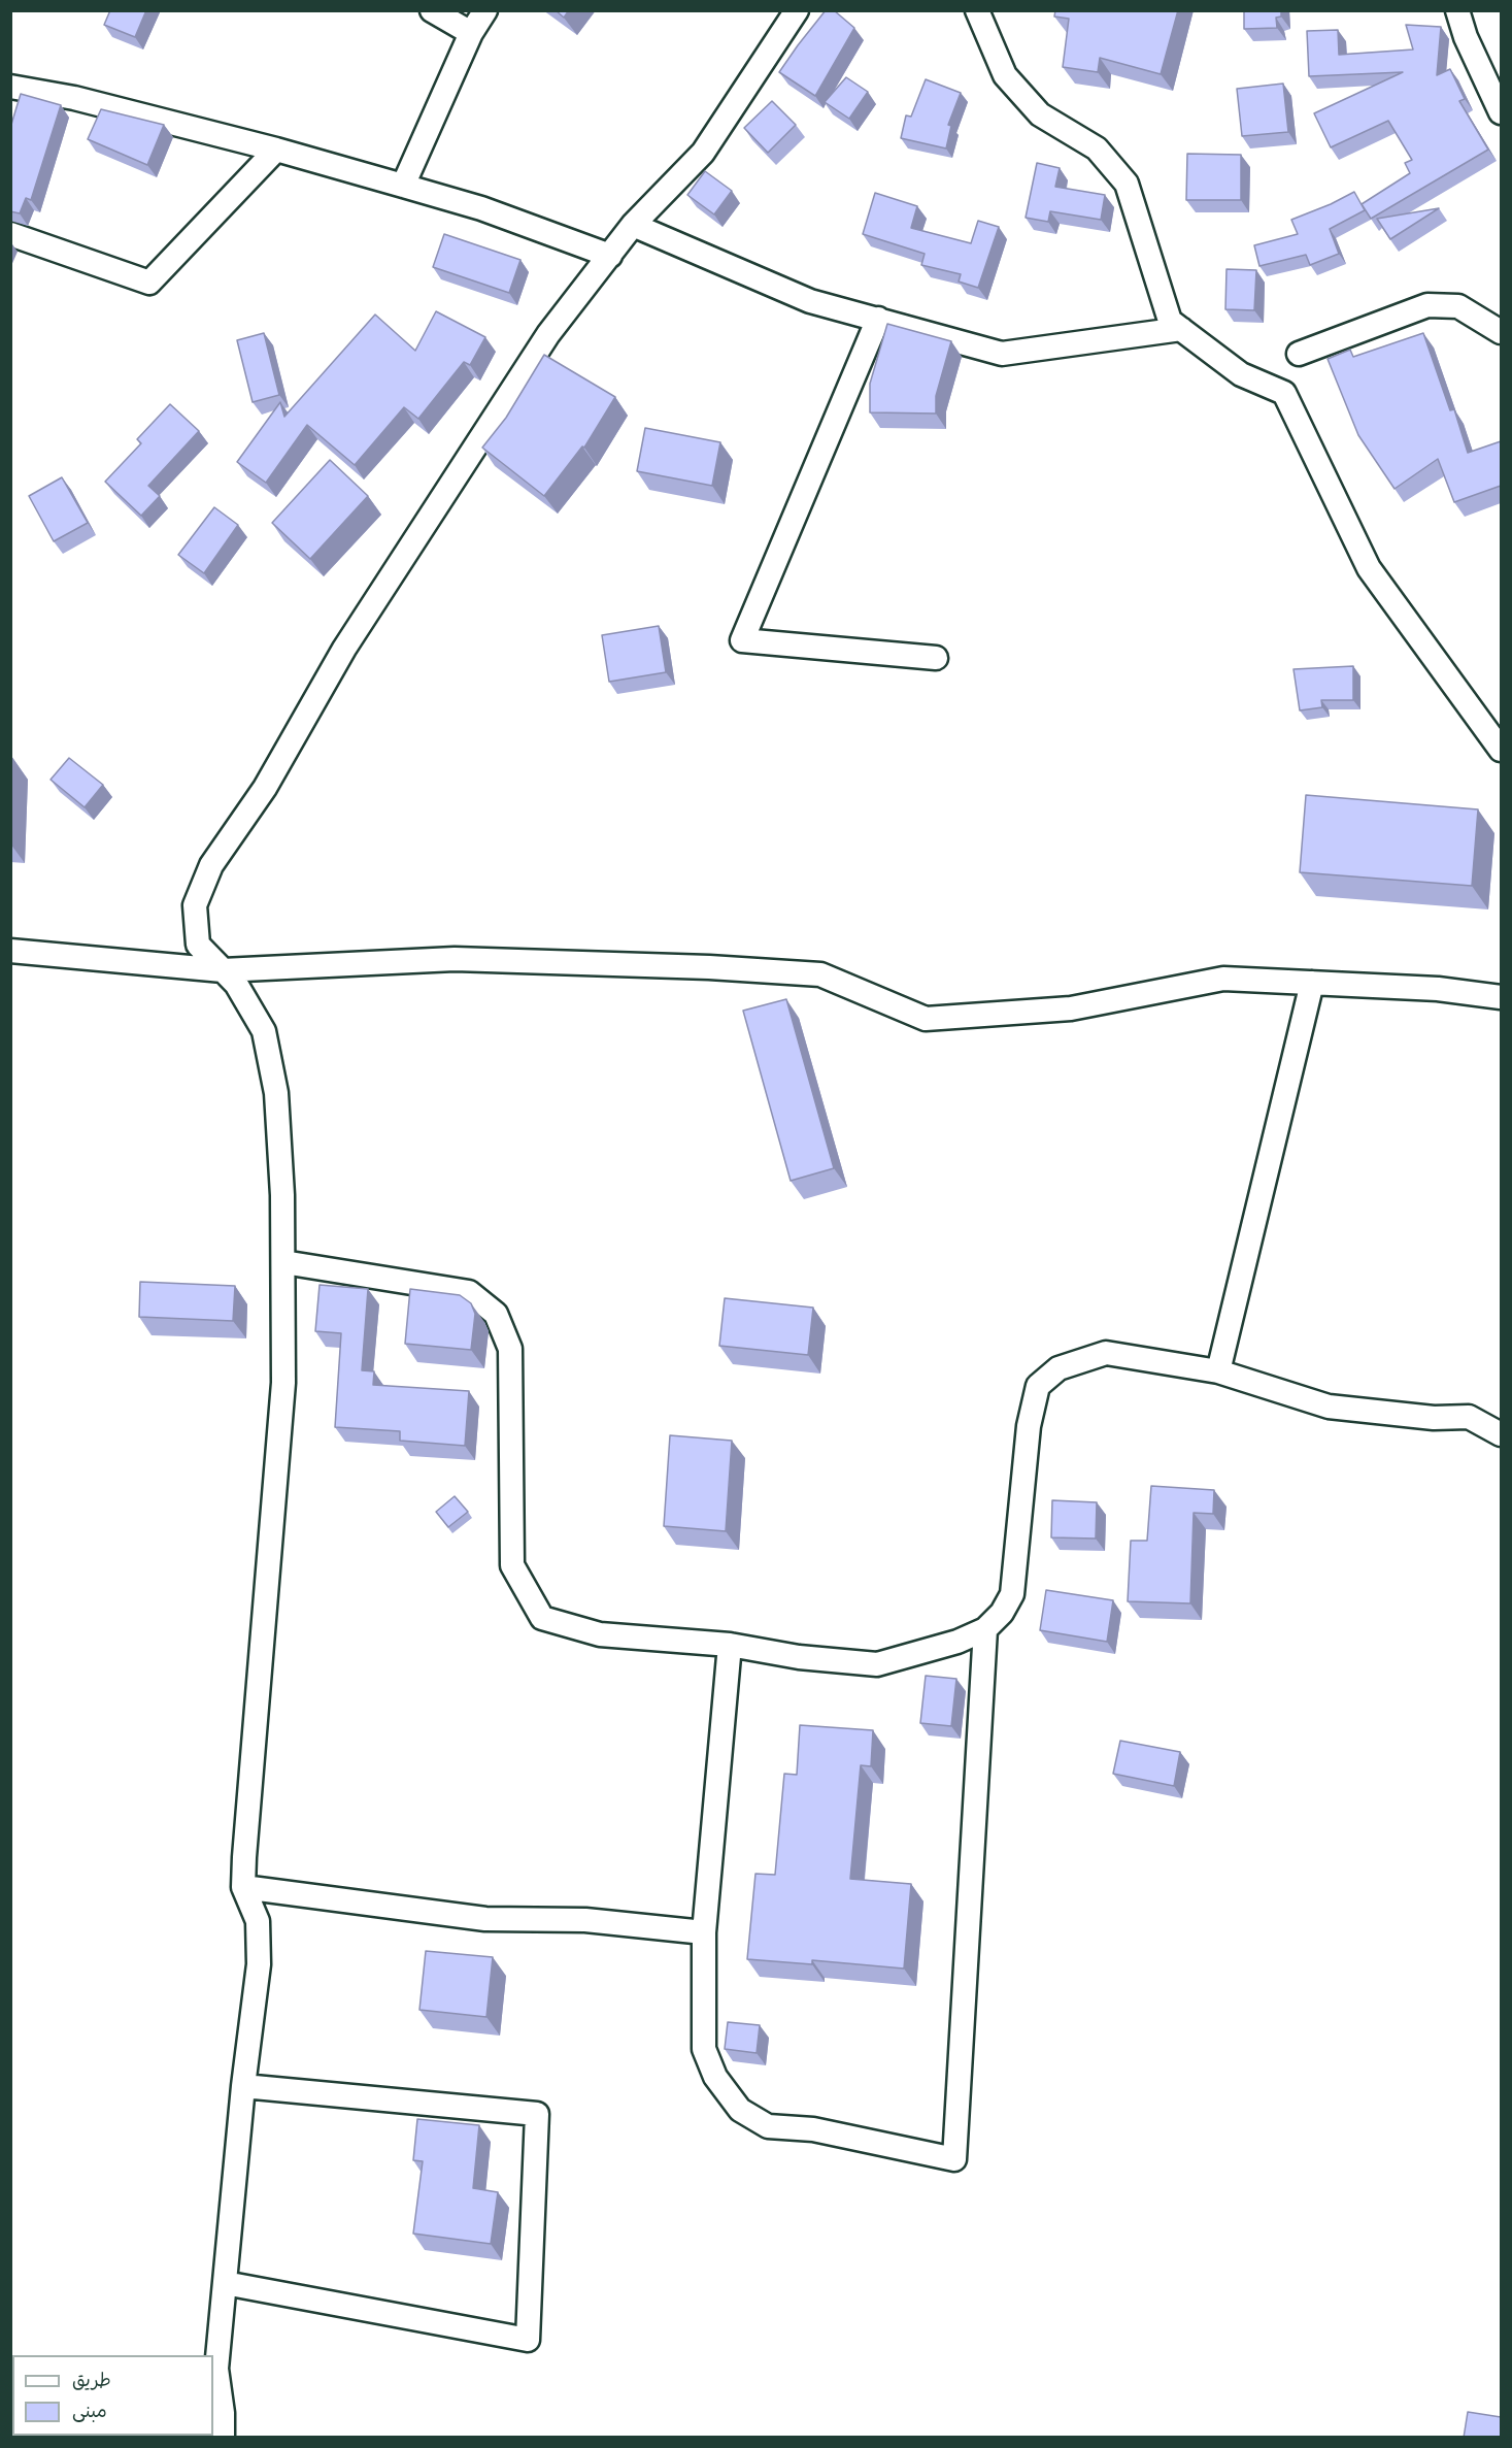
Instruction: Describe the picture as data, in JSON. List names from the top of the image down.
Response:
{
  "legend": ["طريق", "مبنى"]
}
